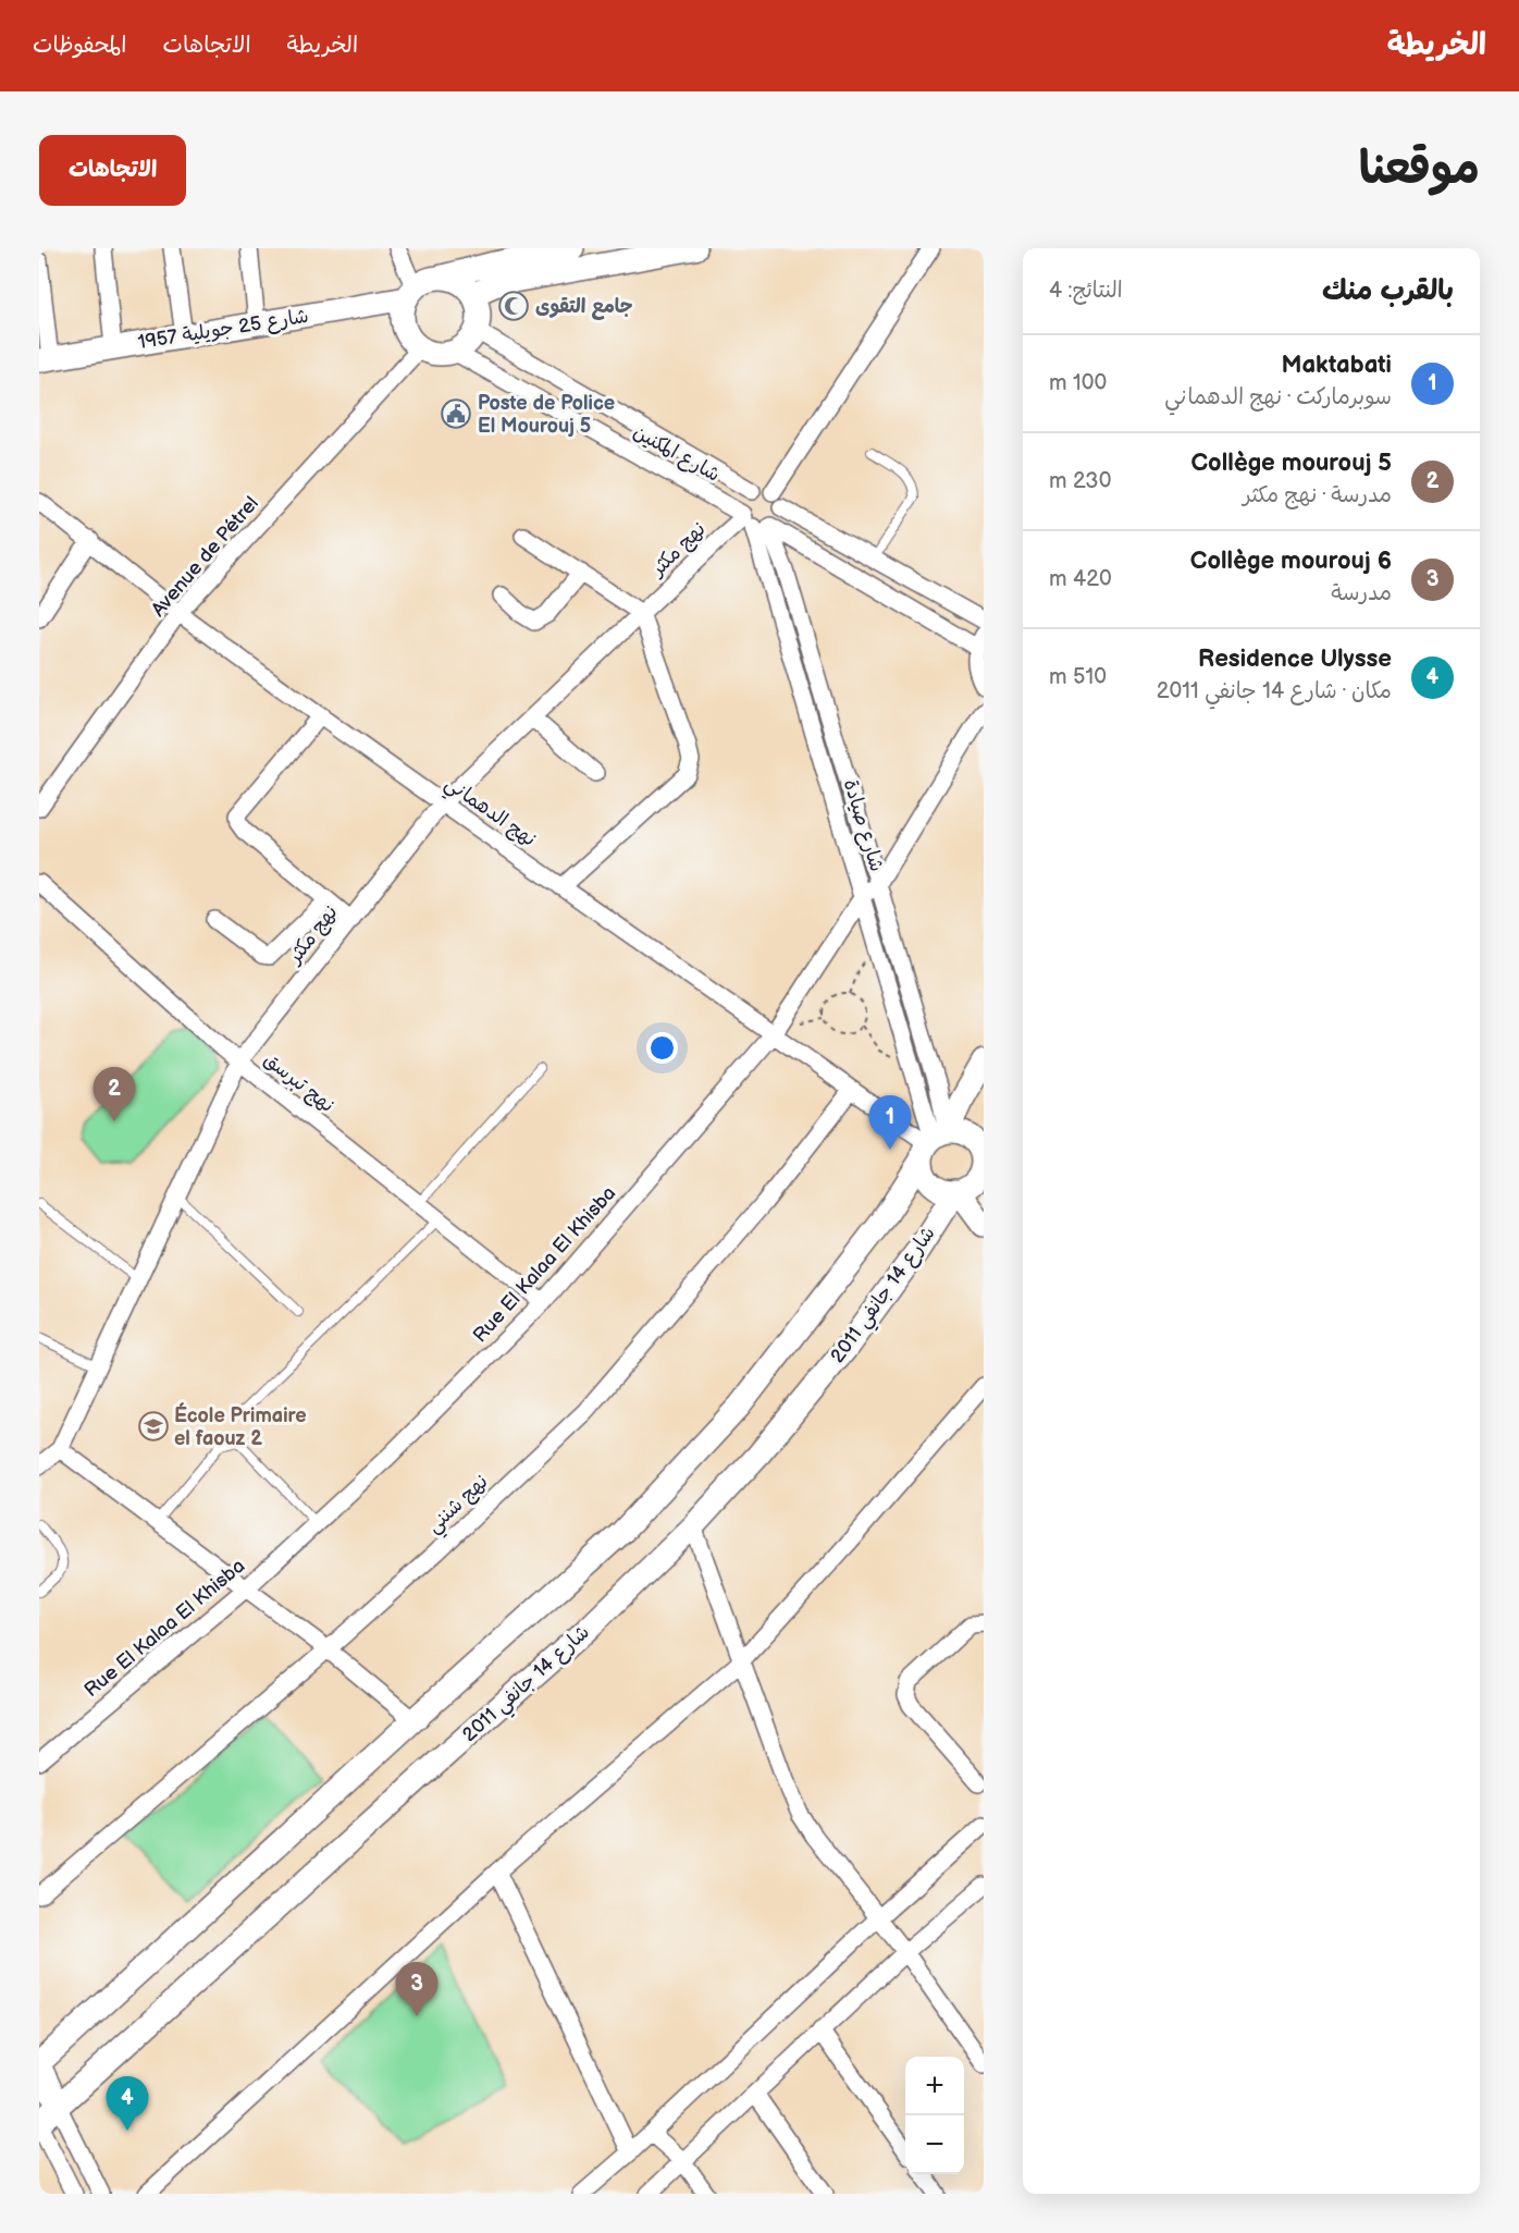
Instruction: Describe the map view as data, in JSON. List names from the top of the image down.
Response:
{
  "streets": {
    "street": [
      "شارع 25 جويلية 1957",
      "شارع المكنين",
      "نهج مكثر",
      "Avenue de Pétrel",
      "نهج الدهماني",
      "شارع صيادة",
      "نهج تبرسق",
      "Rue El Kalaa El Khisba",
      "شارع 14 جانفي 2011",
      "نهج شنني"
    ]
  },
  "crossings": [
    ["شارع 25 جويلية 1957", "شارع المكنين"],
    ["شارع 25 جويلية 1957", "Avenue de Pétrel"],
    ["شارع المكنين", "نهج مكثر"],
    ["شارع المكنين", "Avenue de Pétrel"],
    ["شارع المكنين", "شارع صيادة"],
    ["نهج مكثر", "نهج الدهماني"],
    ["نهج مكثر", "شارع صيادة"],
    ["نهج مكثر", "نهج تبرسق"],
    ["Avenue de Pétrel", "نهج الدهماني"],
    ["نهج الدهماني", "شارع صيادة"],
    ["نهج الدهماني", "Rue El Kalaa El Khisba"],
    ["نهج الدهماني", "شارع 14 جانفي 2011"],
    ["نهج الدهماني", "نهج شنني"],
    ["شارع صيادة", "Rue El Kalaa El Khisba"],
    ["شارع صيادة", "شارع 14 جانفي 2011"],
    ["نهج تبرسق", "Rue El Kalaa El Khisba"]
  ],
  "places": {
    "mosque": ["جامع التقوى"],
    "public building": ["Poste de Police El Mourouj 5"],
    "school or university": ["École Primaire el faouz 2"]
  },
  "page": {
    "header": "الخريطة",
    "nav": ["الخريطة", "الاتجاهات", "المحفوظات"],
    "title": "موقعنا",
    "buttons": "الاتجاهات",
    "heading": ["بالقرب منك", "النتائج: 4"],
    "list": [
      {
        "mark": "1",
        "name": "Maktabati",
        "note": "سوبرماركت · نهج الدهماني",
        "value": "100 m"
      },
      {
        "mark": "2",
        "name": "Collège mourouj 5",
        "note": "مدرسة · نهج مكثر",
        "value": "230 m"
      },
      {
        "mark": "3",
        "name": "Collège mourouj 6",
        "note": "مدرسة",
        "value": "420 m"
      },
      {
        "mark": "4",
        "name": "Residence Ulysse",
        "note": "مكان · شارع 14 جانفي 2011",
        "value": "510 m"
      }
    ],
    "pins": [
      "2",
      "1",
      "3",
      "4"
    ],
    "map_buttons": ["+", "−"]
  }
}
